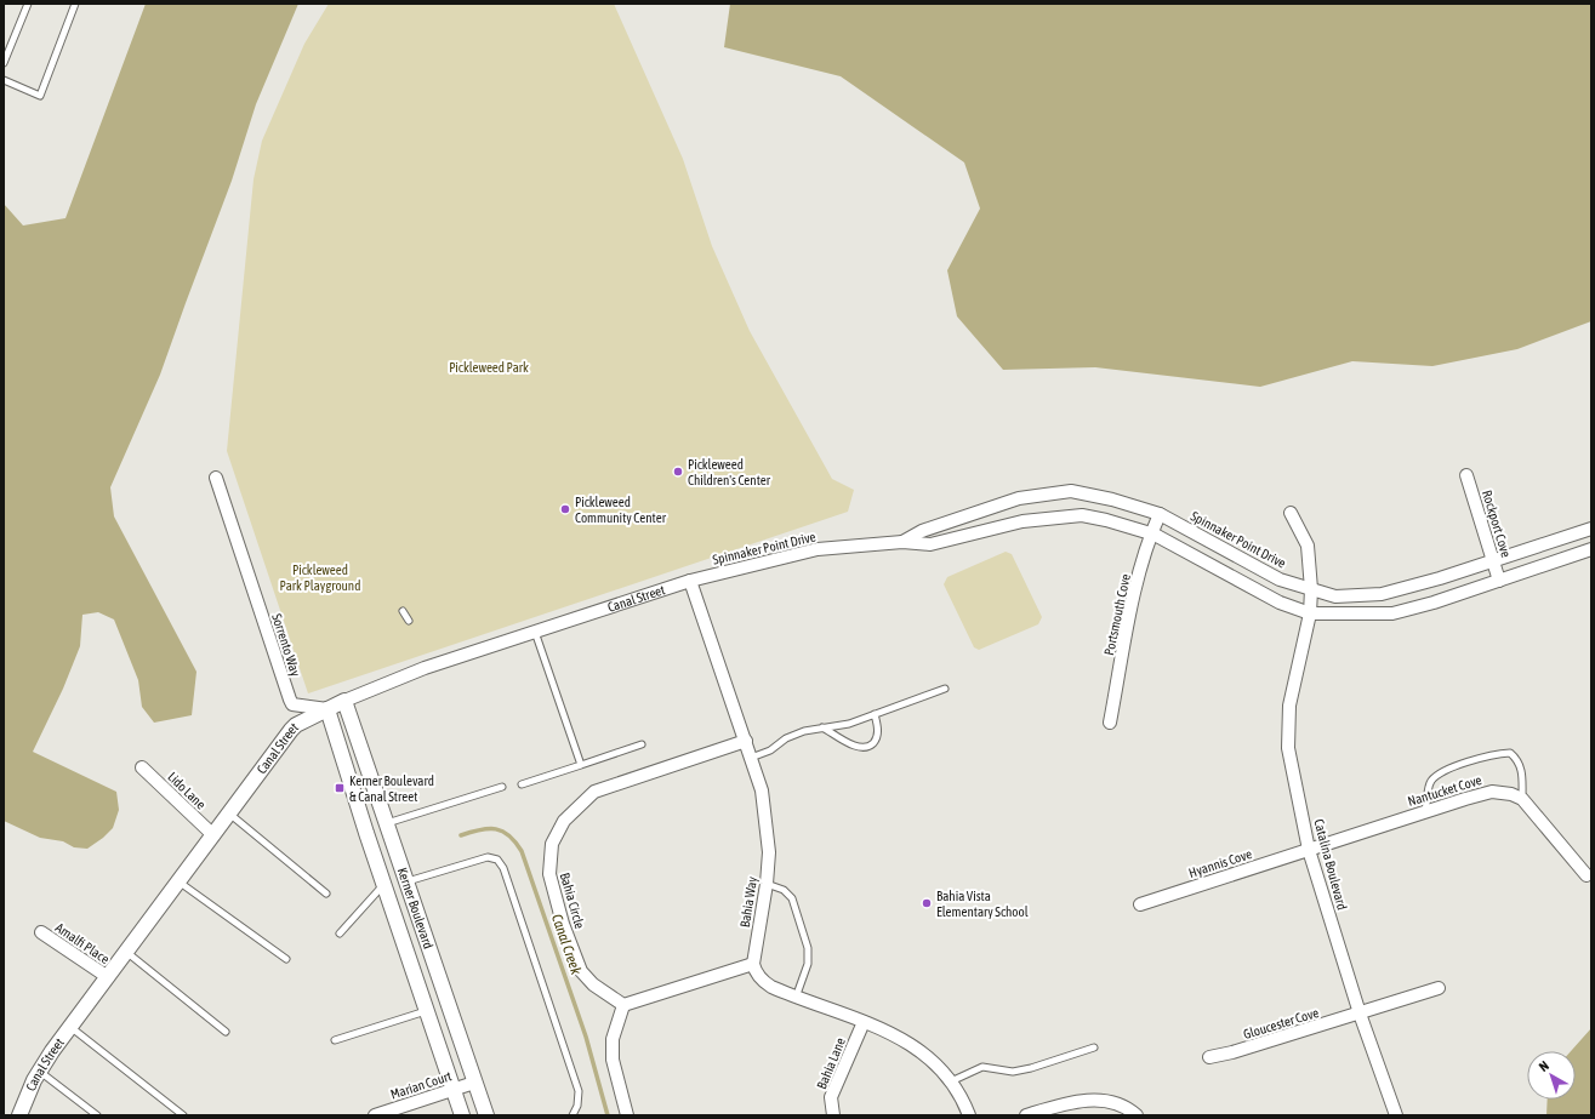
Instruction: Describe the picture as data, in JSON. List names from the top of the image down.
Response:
{
  "streets": {
    "street": [
      "Rockport Cove",
      "Spinnaker Point Drive",
      "Canal Street",
      "Portsmouth Cove",
      "Sorrento Way",
      "Lido Lane",
      "Nantucket Cove",
      "Hyannis Cove",
      "Catalina Boulevard",
      "Bahia Circle",
      "Bahia Way",
      "Kerner Boulevard",
      "Amalfi Place",
      "Gloucester Cove",
      "Bahia Lane",
      "Marian Court"
    ]
  },
  "crossings": [
    ["Rockport Cove", "Spinnaker Point Drive"],
    ["Spinnaker Point Drive", "Canal Street"],
    ["Spinnaker Point Drive", "Portsmouth Cove"],
    ["Spinnaker Point Drive", "Catalina Boulevard"],
    ["Spinnaker Point Drive", "Bahia Way"],
    ["Canal Street", "Sorrento Way"],
    ["Canal Street", "Lido Lane"],
    ["Canal Street", "Bahia Way"],
    ["Canal Street", "Kerner Boulevard"],
    ["Canal Street", "Amalfi Place"],
    ["Sorrento Way", "Kerner Boulevard"],
    ["Nantucket Cove", "Hyannis Cove"],
    ["Nantucket Cove", "Catalina Boulevard"],
    ["Hyannis Cove", "Catalina Boulevard"],
    ["Catalina Boulevard", "Gloucester Cove"],
    ["Bahia Circle", "Bahia Way"],
    ["Kerner Boulevard", "Marian Court"]
  ],
  "water": ["Canal Creek"],
  "parks": ["Pickleweed Park", "Pickleweed Park Playground"],
  "places": {
    "other": ["Pickleweed Children's Center", "Pickleweed Community Center", "Bahia Vista Elementary School"],
    "transit": ["Kerner Boulevard & Canal Street"]
  },
  "north": "top left"
}
